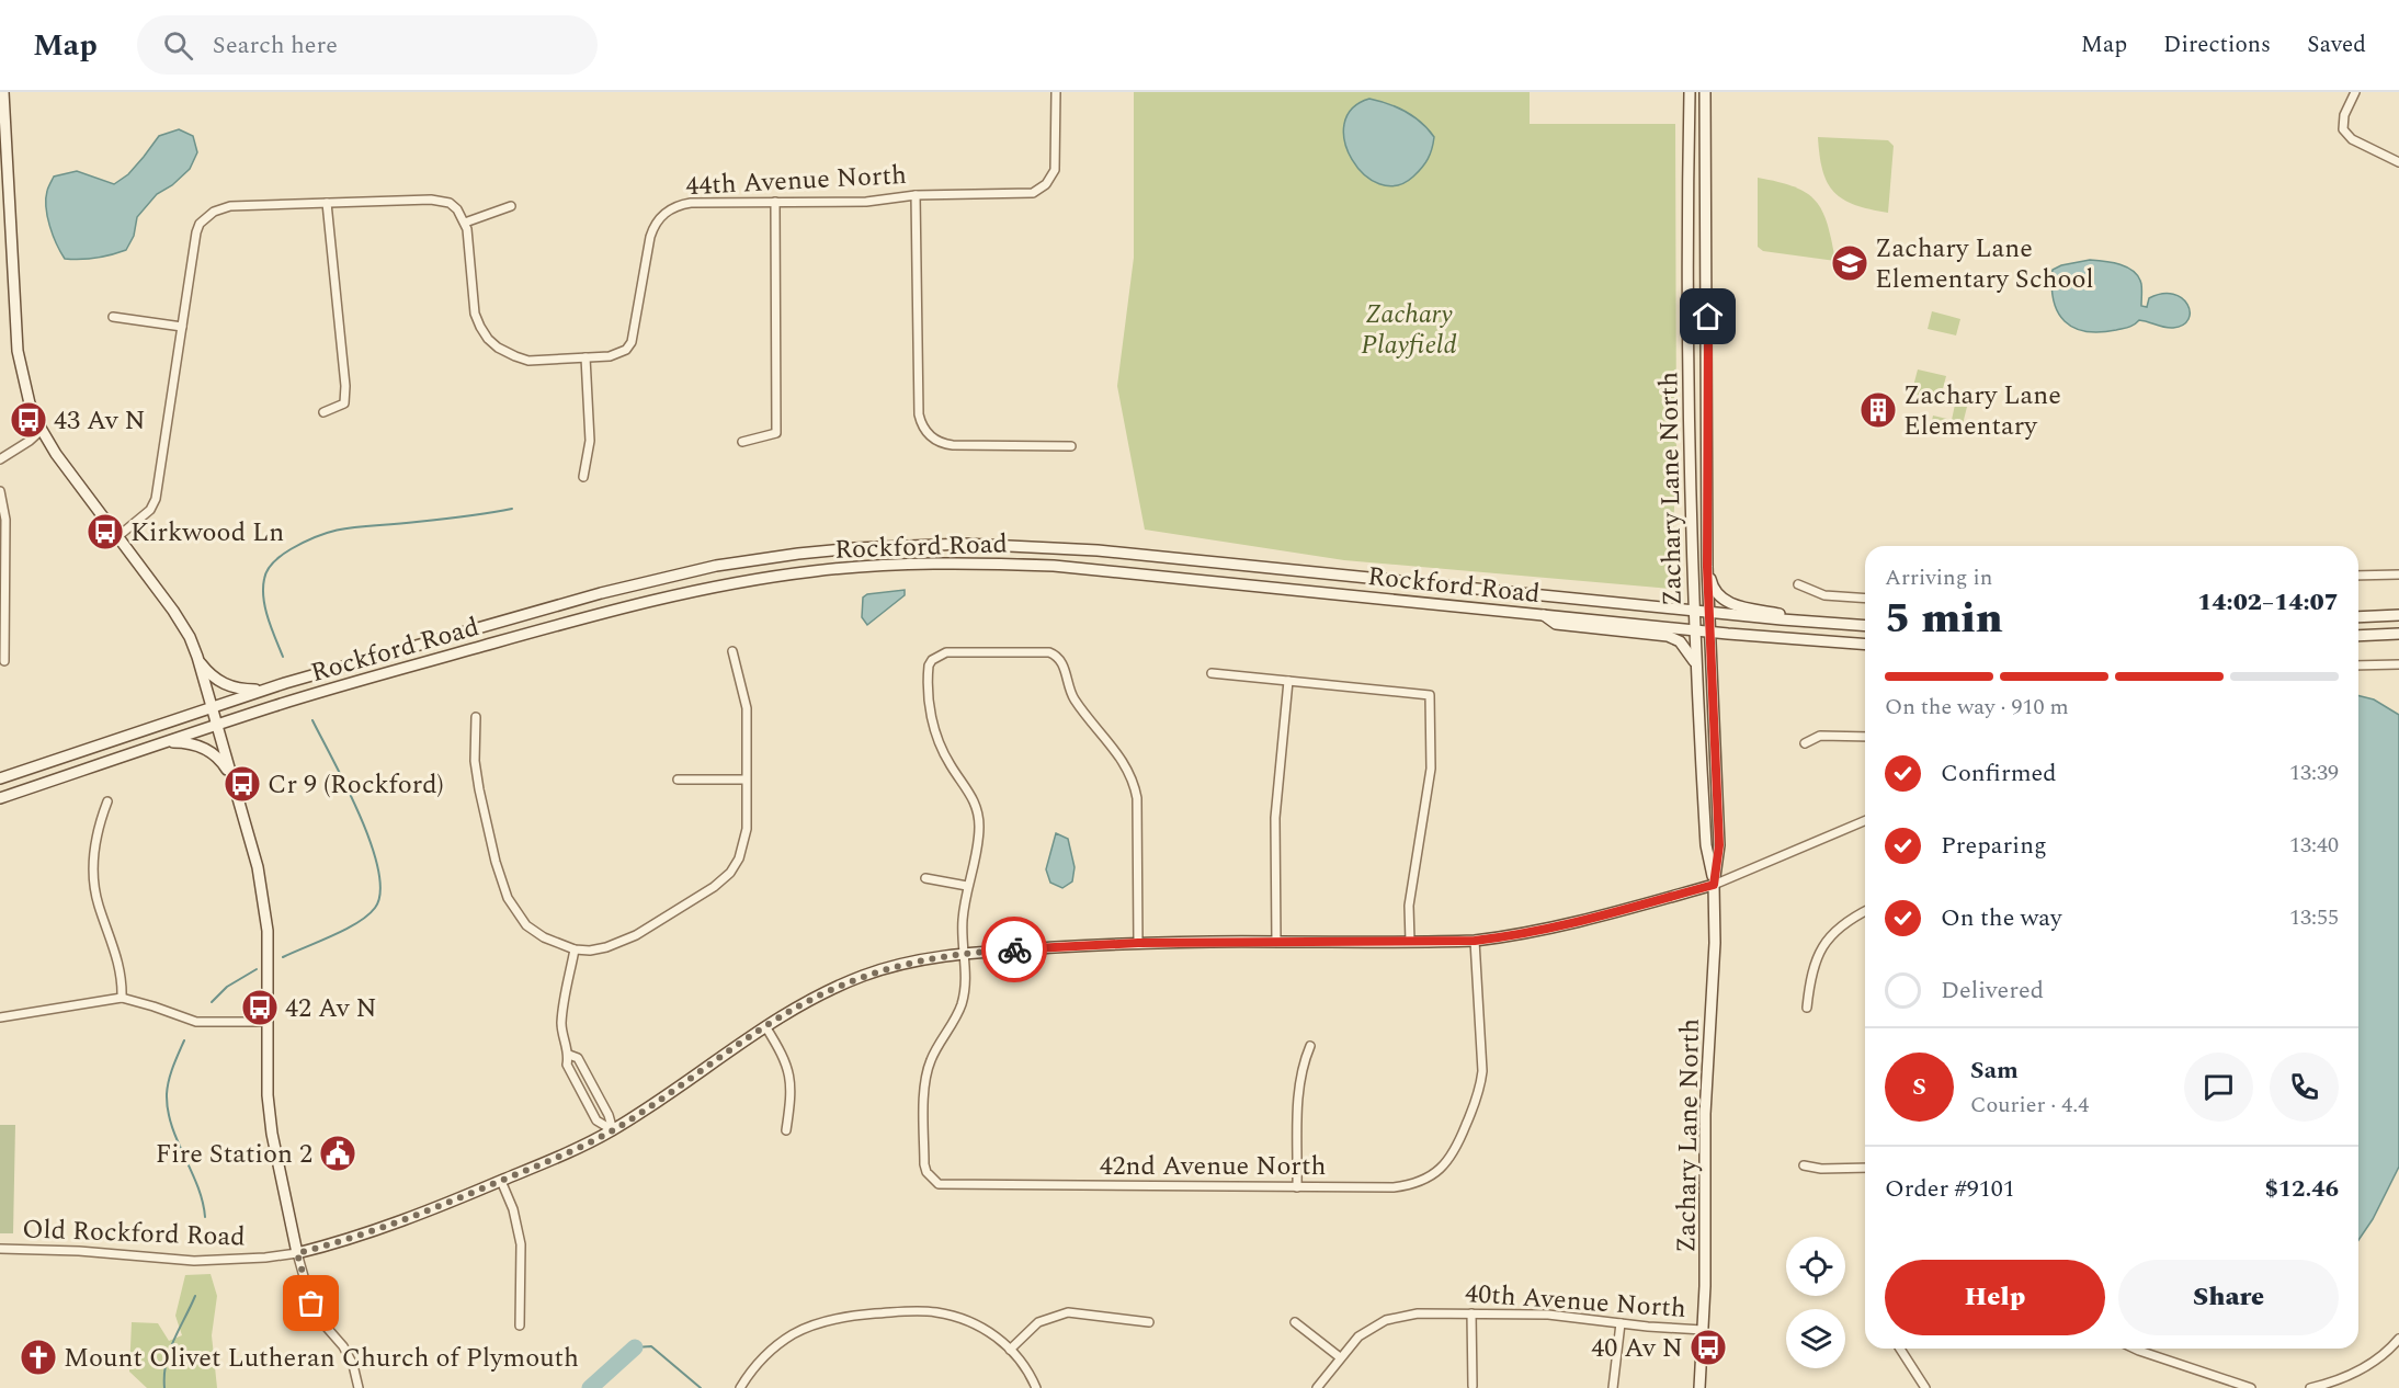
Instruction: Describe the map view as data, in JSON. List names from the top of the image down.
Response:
{
  "streets": {
    "street": [
      "44th Avenue North",
      "Zachary Lane North",
      "Rockford Road",
      "42nd Avenue North",
      "Old Rockford Road",
      "40th Avenue North"
    ]
  },
  "crossings": [
    ["Zachary Lane North", "Rockford Road"],
    ["Zachary Lane North", "Old Rockford Road"],
    ["Zachary Lane North", "40th Avenue North"],
    ["42nd Avenue North", "Old Rockford Road"]
  ],
  "parks": ["Zachary Playfield"],
  "places": {
    "school or university": ["Zachary Lane Elementary School"],
    "building": ["Zachary Lane Elementary"],
    "bus stop": [
      "43 Av N",
      "Kirkwood Ln",
      "Cr 9 (Rockford)",
      "42 Av N",
      "40 Av N"
    ],
    "public building": ["Fire Station 2"],
    "church": ["Mount Olivet Lutheran Church of Plymouth"]
  },
  "page": {
    "header": "Map",
    "search": "Search here",
    "nav": ["Map", "Directions", "Saved"],
    "heading": ["5 min", "Arriving in", "14:02–14:07"],
    "panel": [
      "Sam",
      "Courier · 4.4",
      "Order #9101",
      "$12.46"
    ],
    "bar": "On the way · 910 m",
    "list": [
      ["Confirmed", "13:39"],
      ["Preparing", "13:40"],
      ["On the way", "13:55"],
      "Delivered"
    ],
    "round": "S",
    "buttons": ["Help", "Share"]
  }
}
